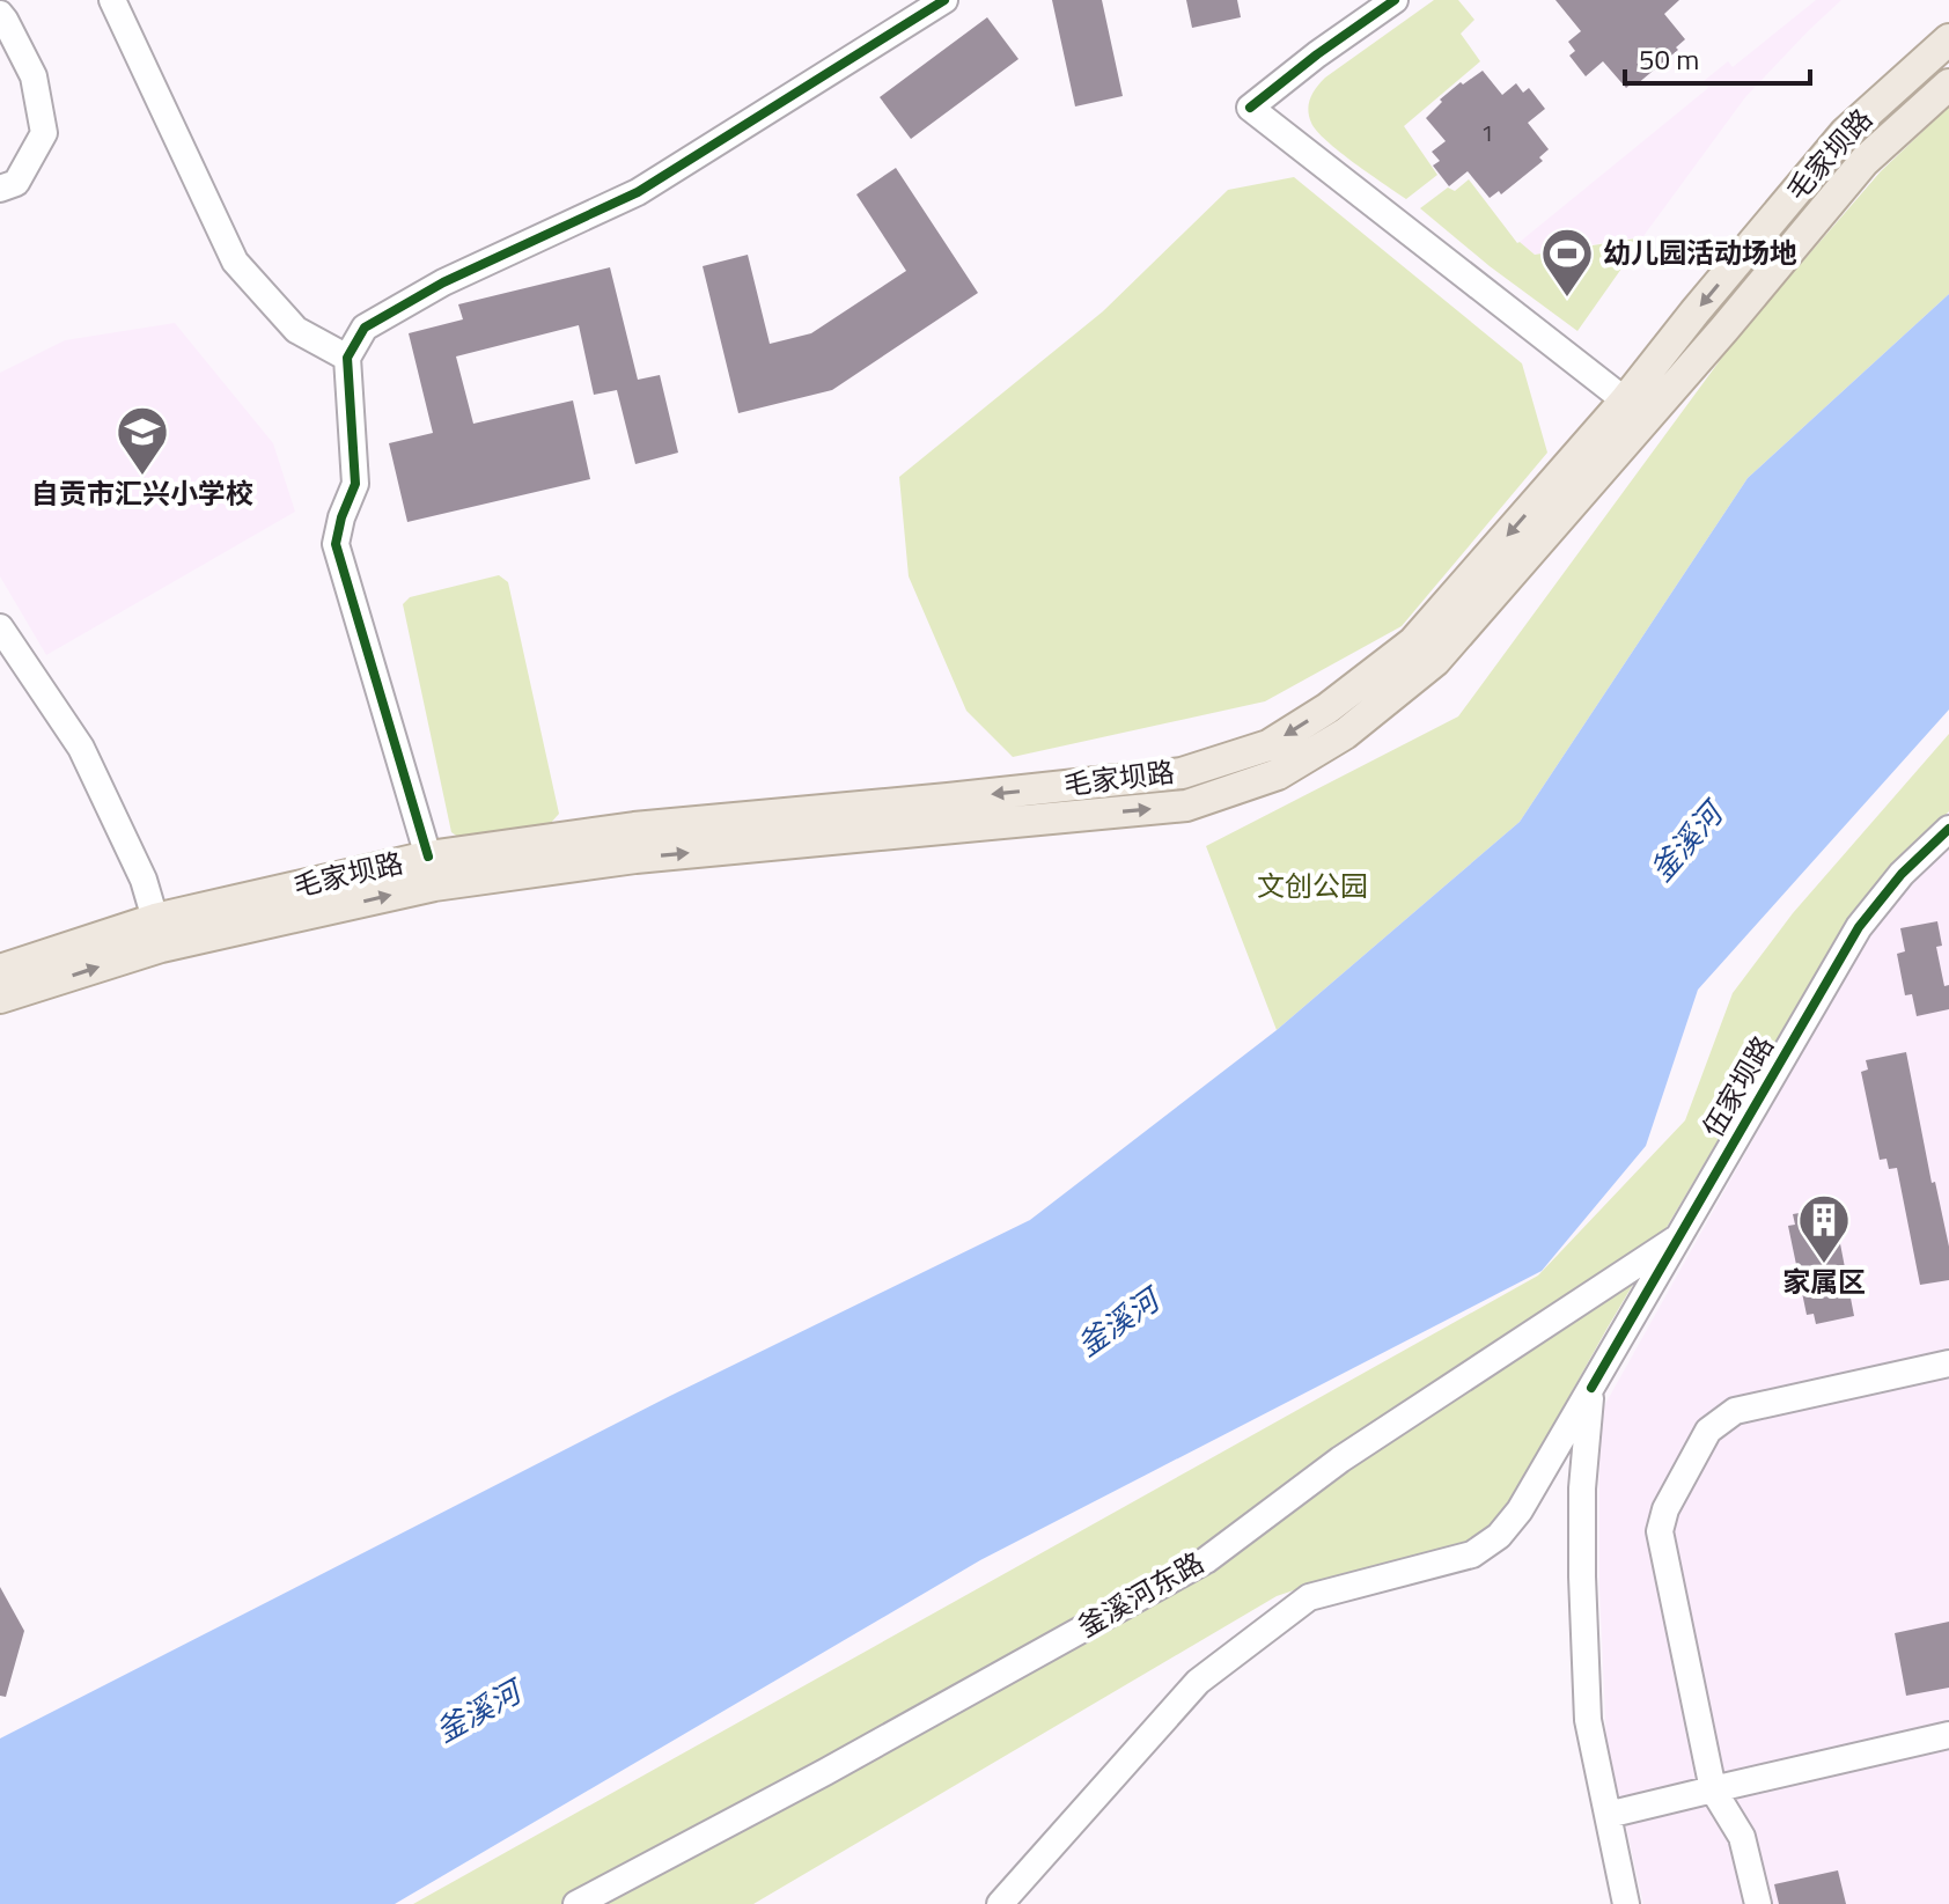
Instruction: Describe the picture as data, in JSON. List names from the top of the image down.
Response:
{
  "streets": {
    "main road": ["毛家坝路"],
    "street": ["伍家坝路", "釜溪河东路"]
  },
  "crossings": [
    ["伍家坝路", "釜溪河东路"]
  ],
  "water": ["釜溪河"],
  "parks": ["文创公园"],
  "places": {
    "sports": ["幼儿园活动场地"],
    "school or university": ["自贡市汇兴小学校"],
    "building": ["家属区"]
  },
  "house_numbers": ["1"],
  "scale_bar": "50 m"
}
